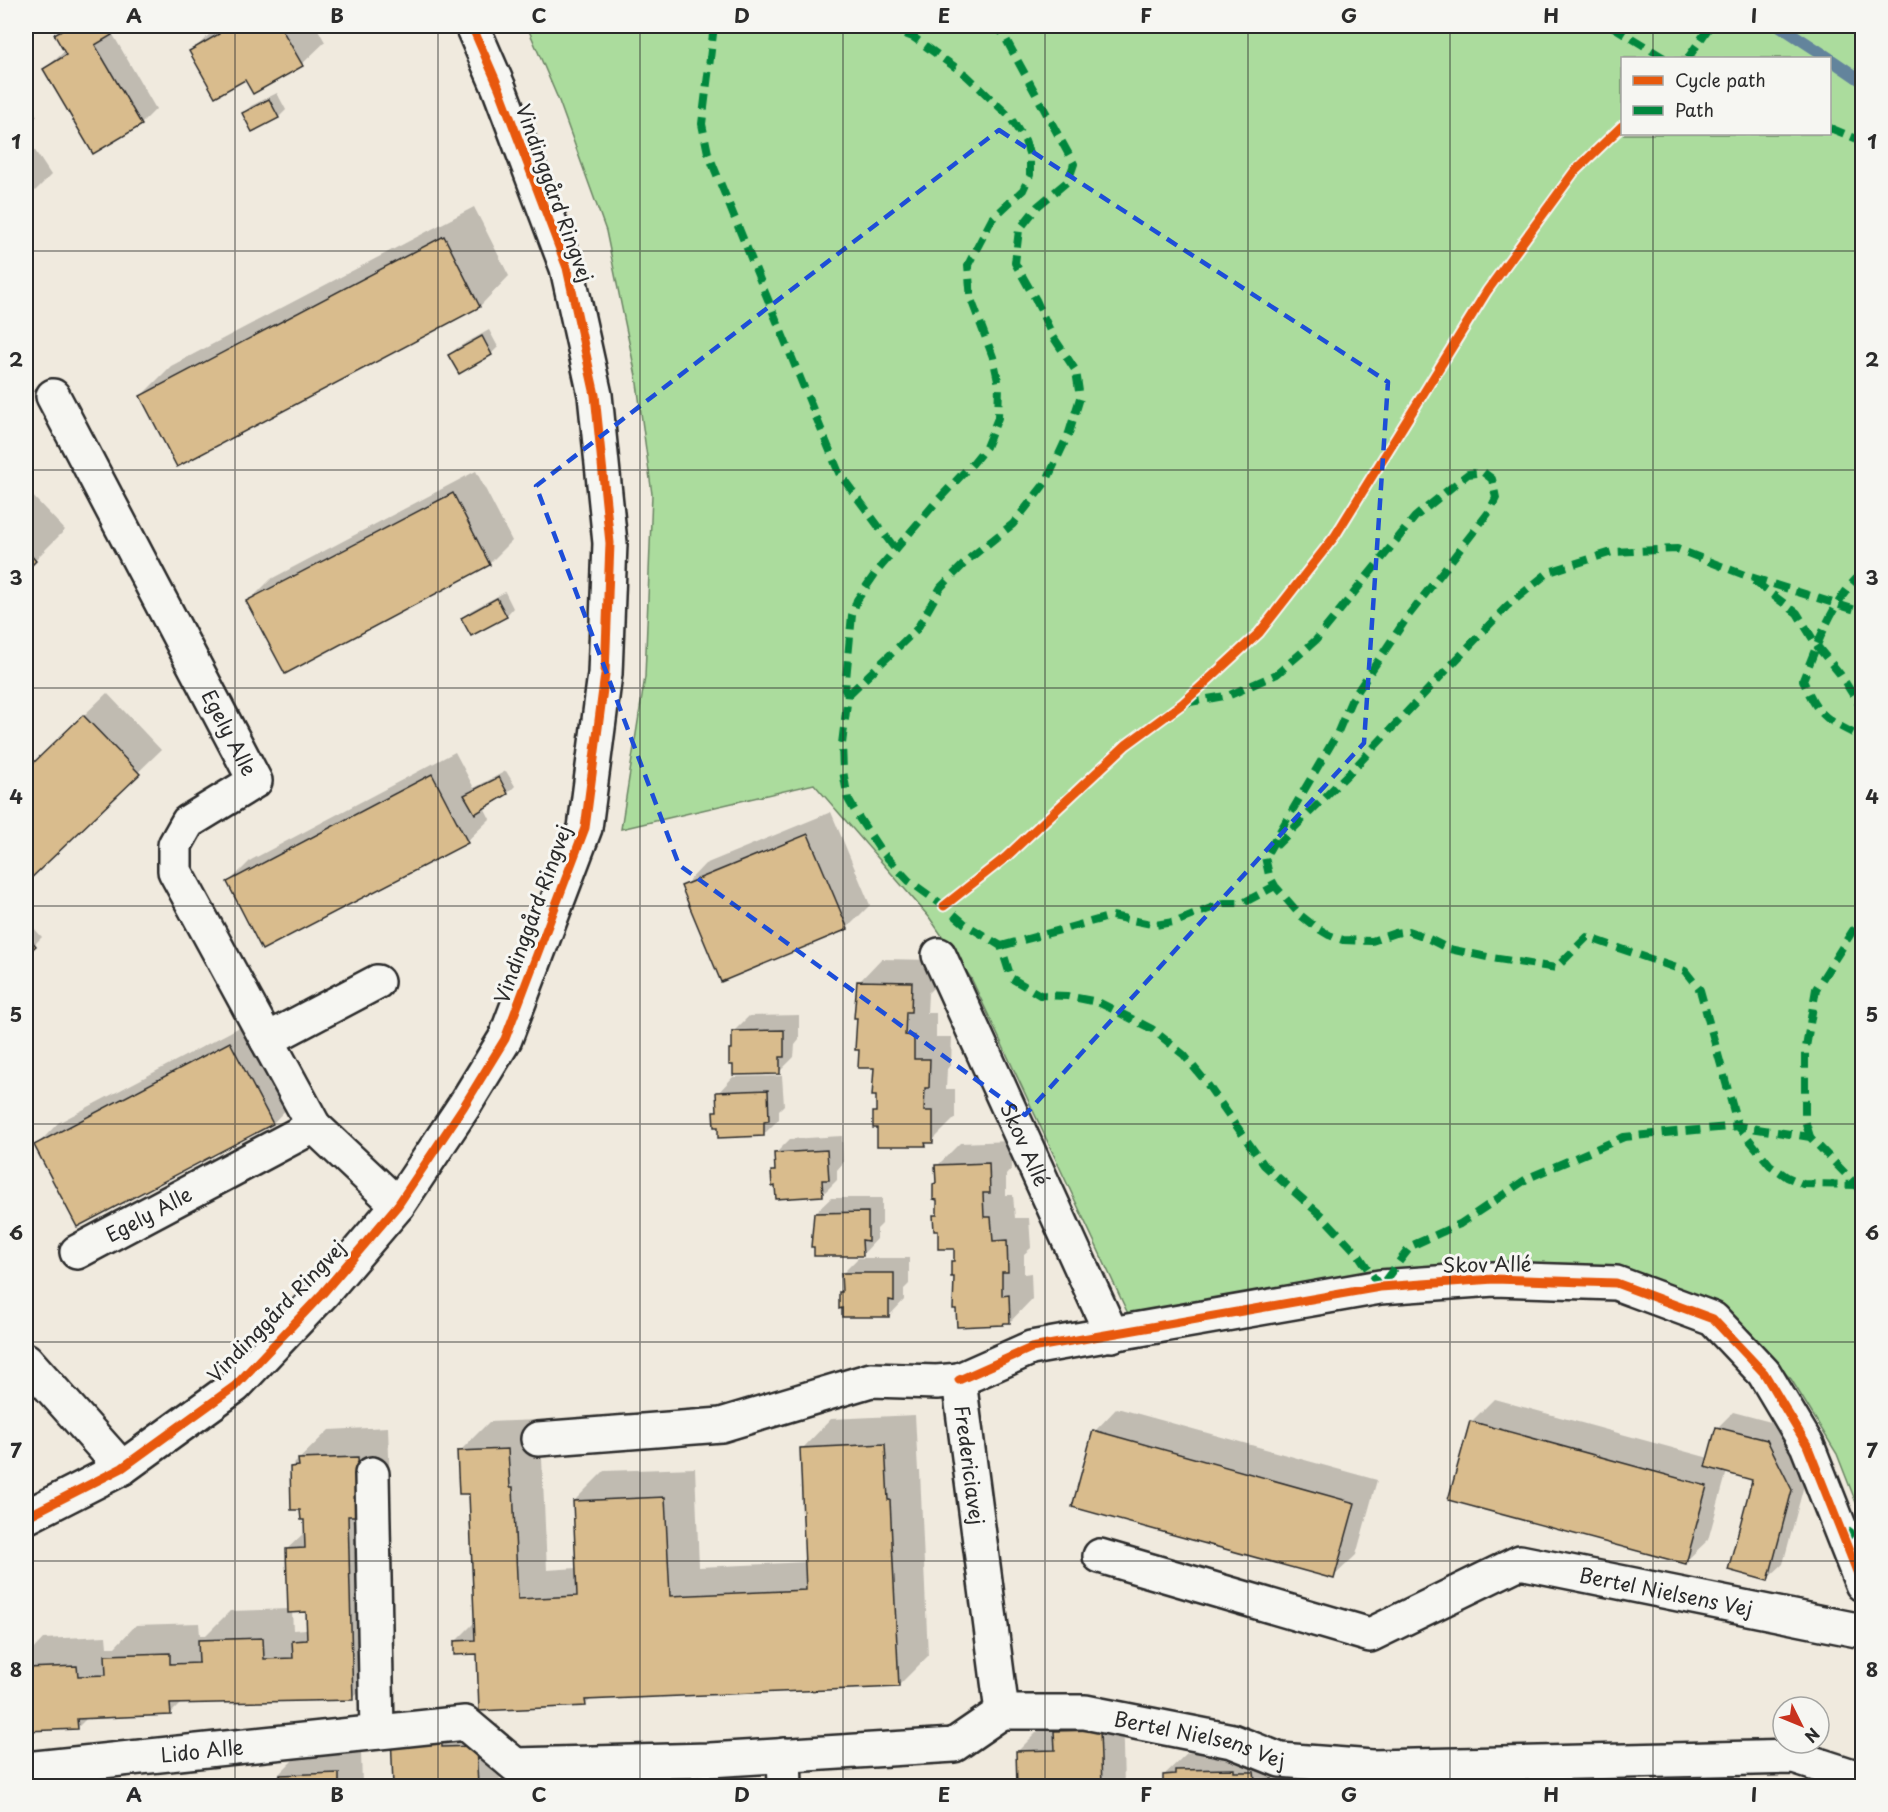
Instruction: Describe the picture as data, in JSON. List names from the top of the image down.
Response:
{
  "streets": {
    "street": [
      "Vindinggård Ringvej",
      "Egely Alle",
      "Skov Allé",
      "Fredericiavej",
      "Bertel Nielsens Vej",
      "Lido Alle"
    ]
  },
  "crossings": [
    ["Vindinggård Ringvej", "Egely Alle"],
    ["Skov Allé", "Fredericiavej"],
    ["Fredericiavej", "Bertel Nielsens Vej"]
  ],
  "legend": ["Cycle path", "Path"],
  "north": "bottom right",
  "grid": {
    "columns": [
      "A",
      "B",
      "C",
      "D",
      "E",
      "F",
      "G",
      "H",
      "I"
    ],
    "rows": [
      "1",
      "2",
      "3",
      "4",
      "5",
      "6",
      "7",
      "8"
    ]
  }
}
